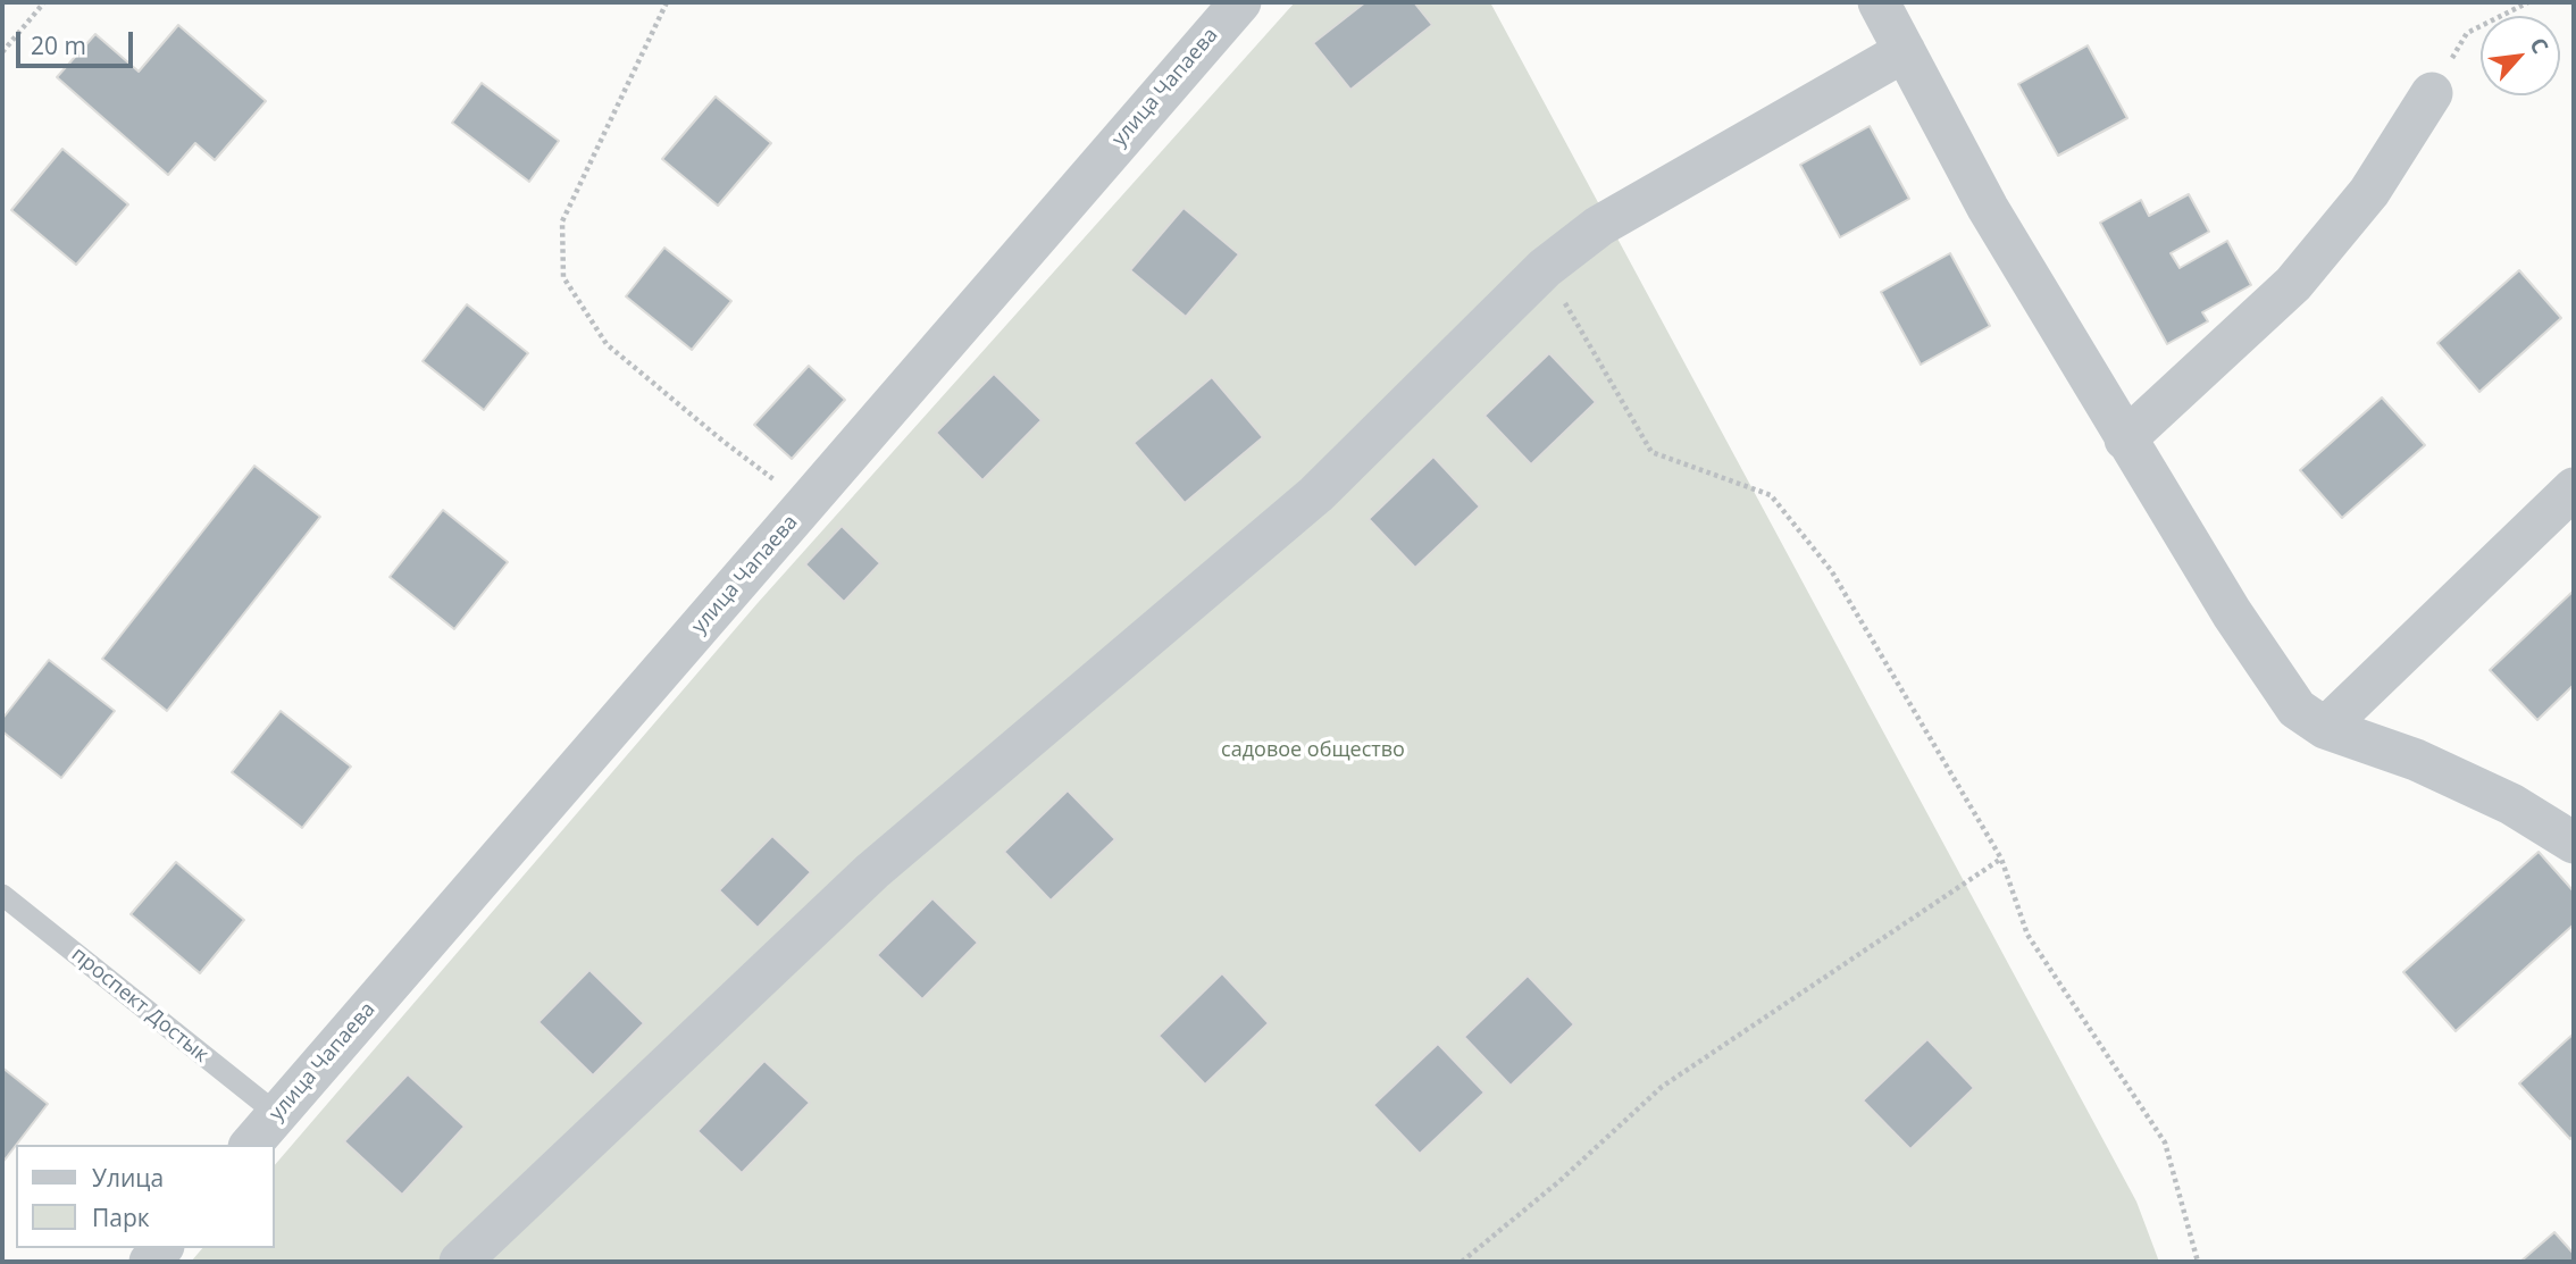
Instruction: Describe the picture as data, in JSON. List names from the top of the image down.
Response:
{
  "streets": {
    "street": ["улица Чапаева"],
    "lane": ["проспект Достык"]
  },
  "crossings": [
    ["улица Чапаева", "проспект Достык"]
  ],
  "parks": ["садовое общество"],
  "legend": ["Улица", "Парк"],
  "scale_bar": "20 m",
  "north": "top right"
}
